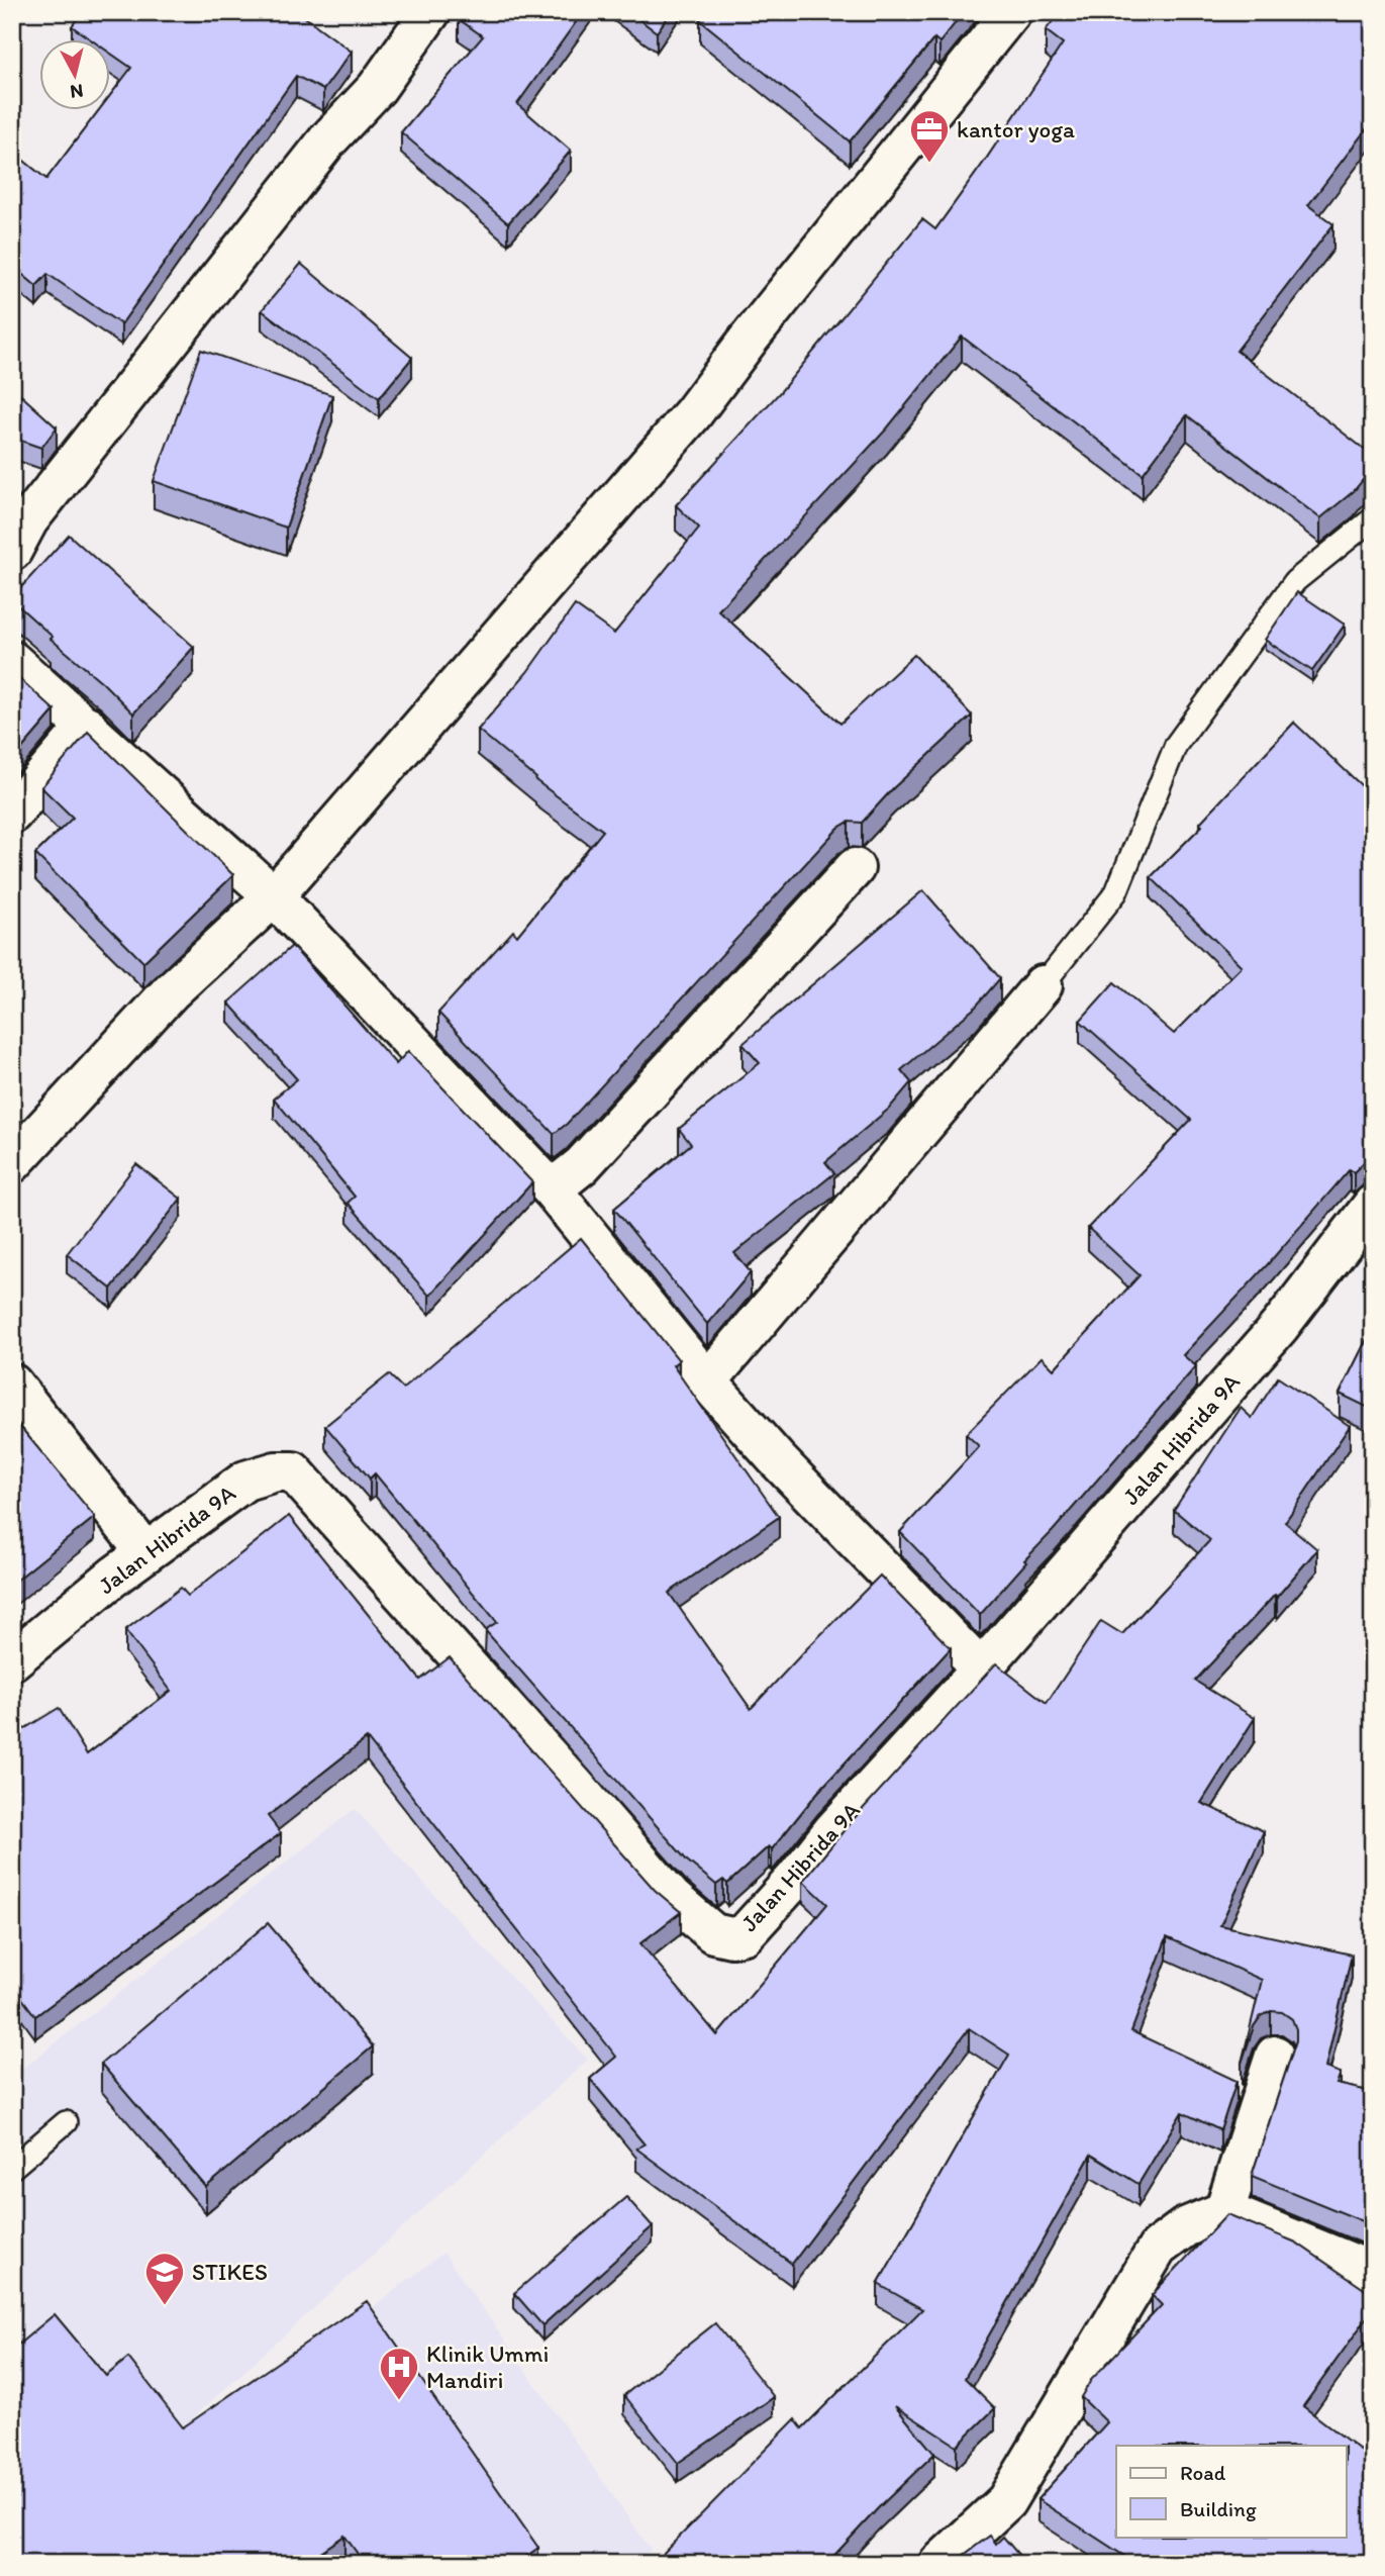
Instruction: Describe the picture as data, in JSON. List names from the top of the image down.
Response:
{
  "streets": {
    "street": ["Jalan Hibrida 9A"]
  },
  "places": {
    "office": ["kantor yoga"],
    "school or university": ["STIKES"],
    "hospital": ["Klinik Ummi Mandiri"]
  },
  "legend": ["Road", "Building"],
  "north": "bottom"
}
